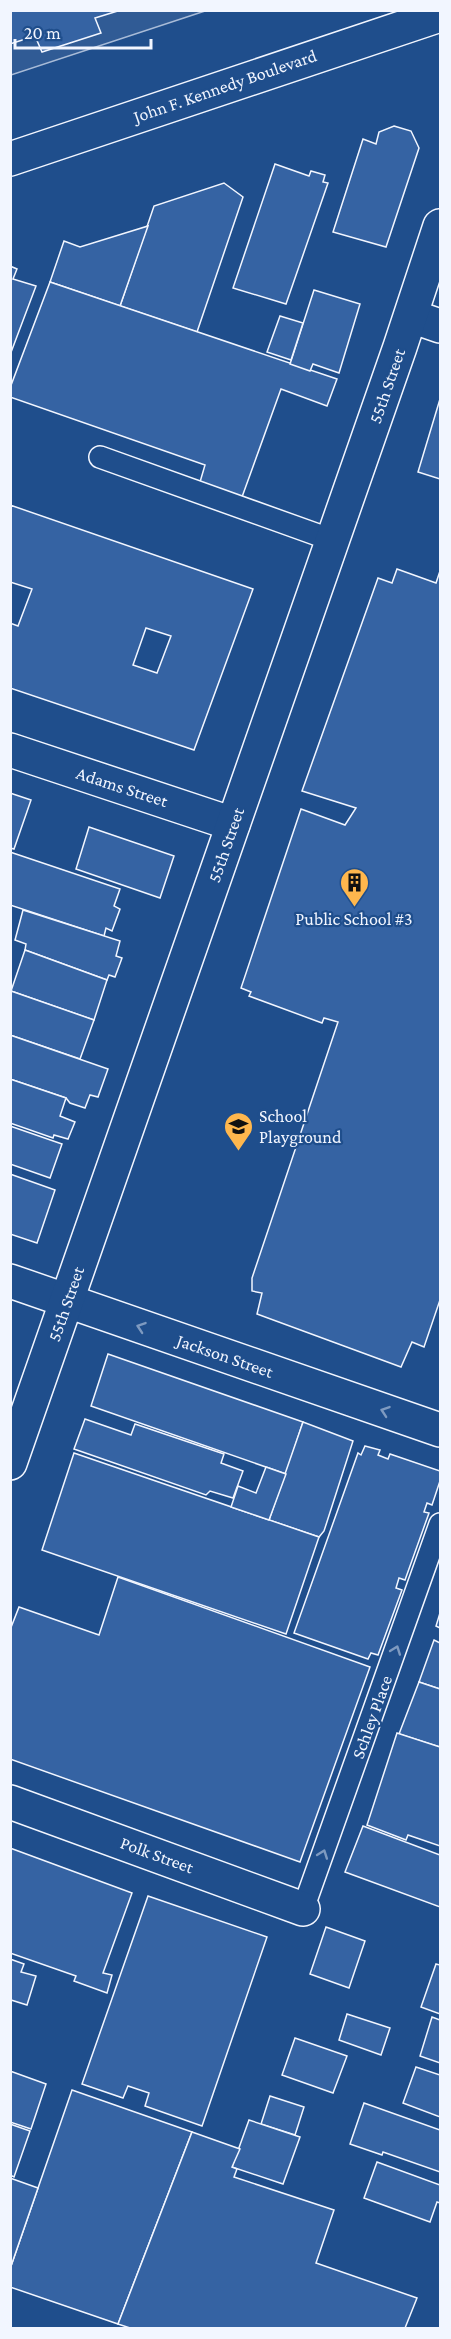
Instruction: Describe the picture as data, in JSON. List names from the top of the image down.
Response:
{
  "streets": {
    "street": [
      "John F. Kennedy Boulevard",
      "55th Street",
      "Adams Street",
      "Jackson Street",
      "Polk Street"
    ],
    "lane": ["Schley Place"]
  },
  "crossings": [
    ["55th Street", "Adams Street"],
    ["55th Street", "Jackson Street"],
    ["Schley Place", "Polk Street"]
  ],
  "one_way": ["Jackson Street", "Schley Place"],
  "places": {
    "building": ["Public School #3"],
    "school or university": ["School Playground"]
  },
  "scale_bar": "20 m"
}
